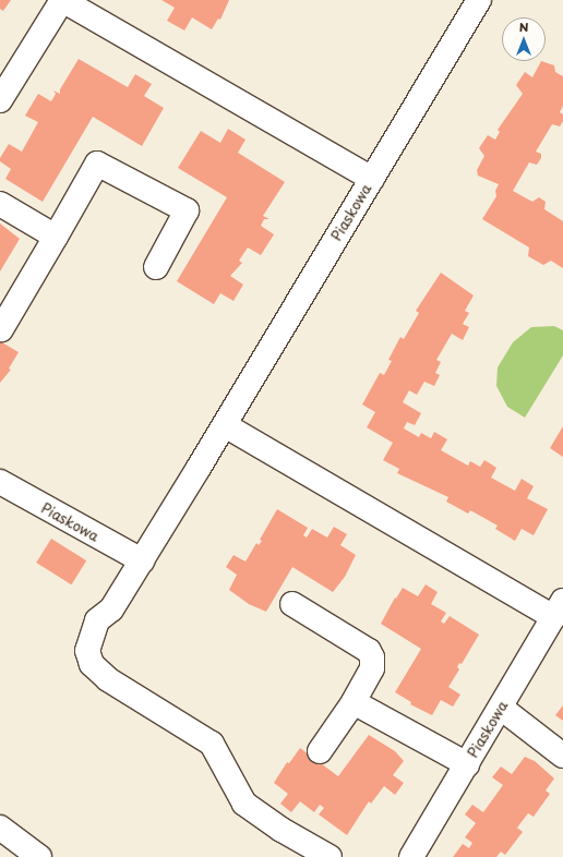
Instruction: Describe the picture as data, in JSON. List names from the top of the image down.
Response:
{
  "streets": {
    "street": ["Piaskowa"]
  },
  "north": "top"
}
